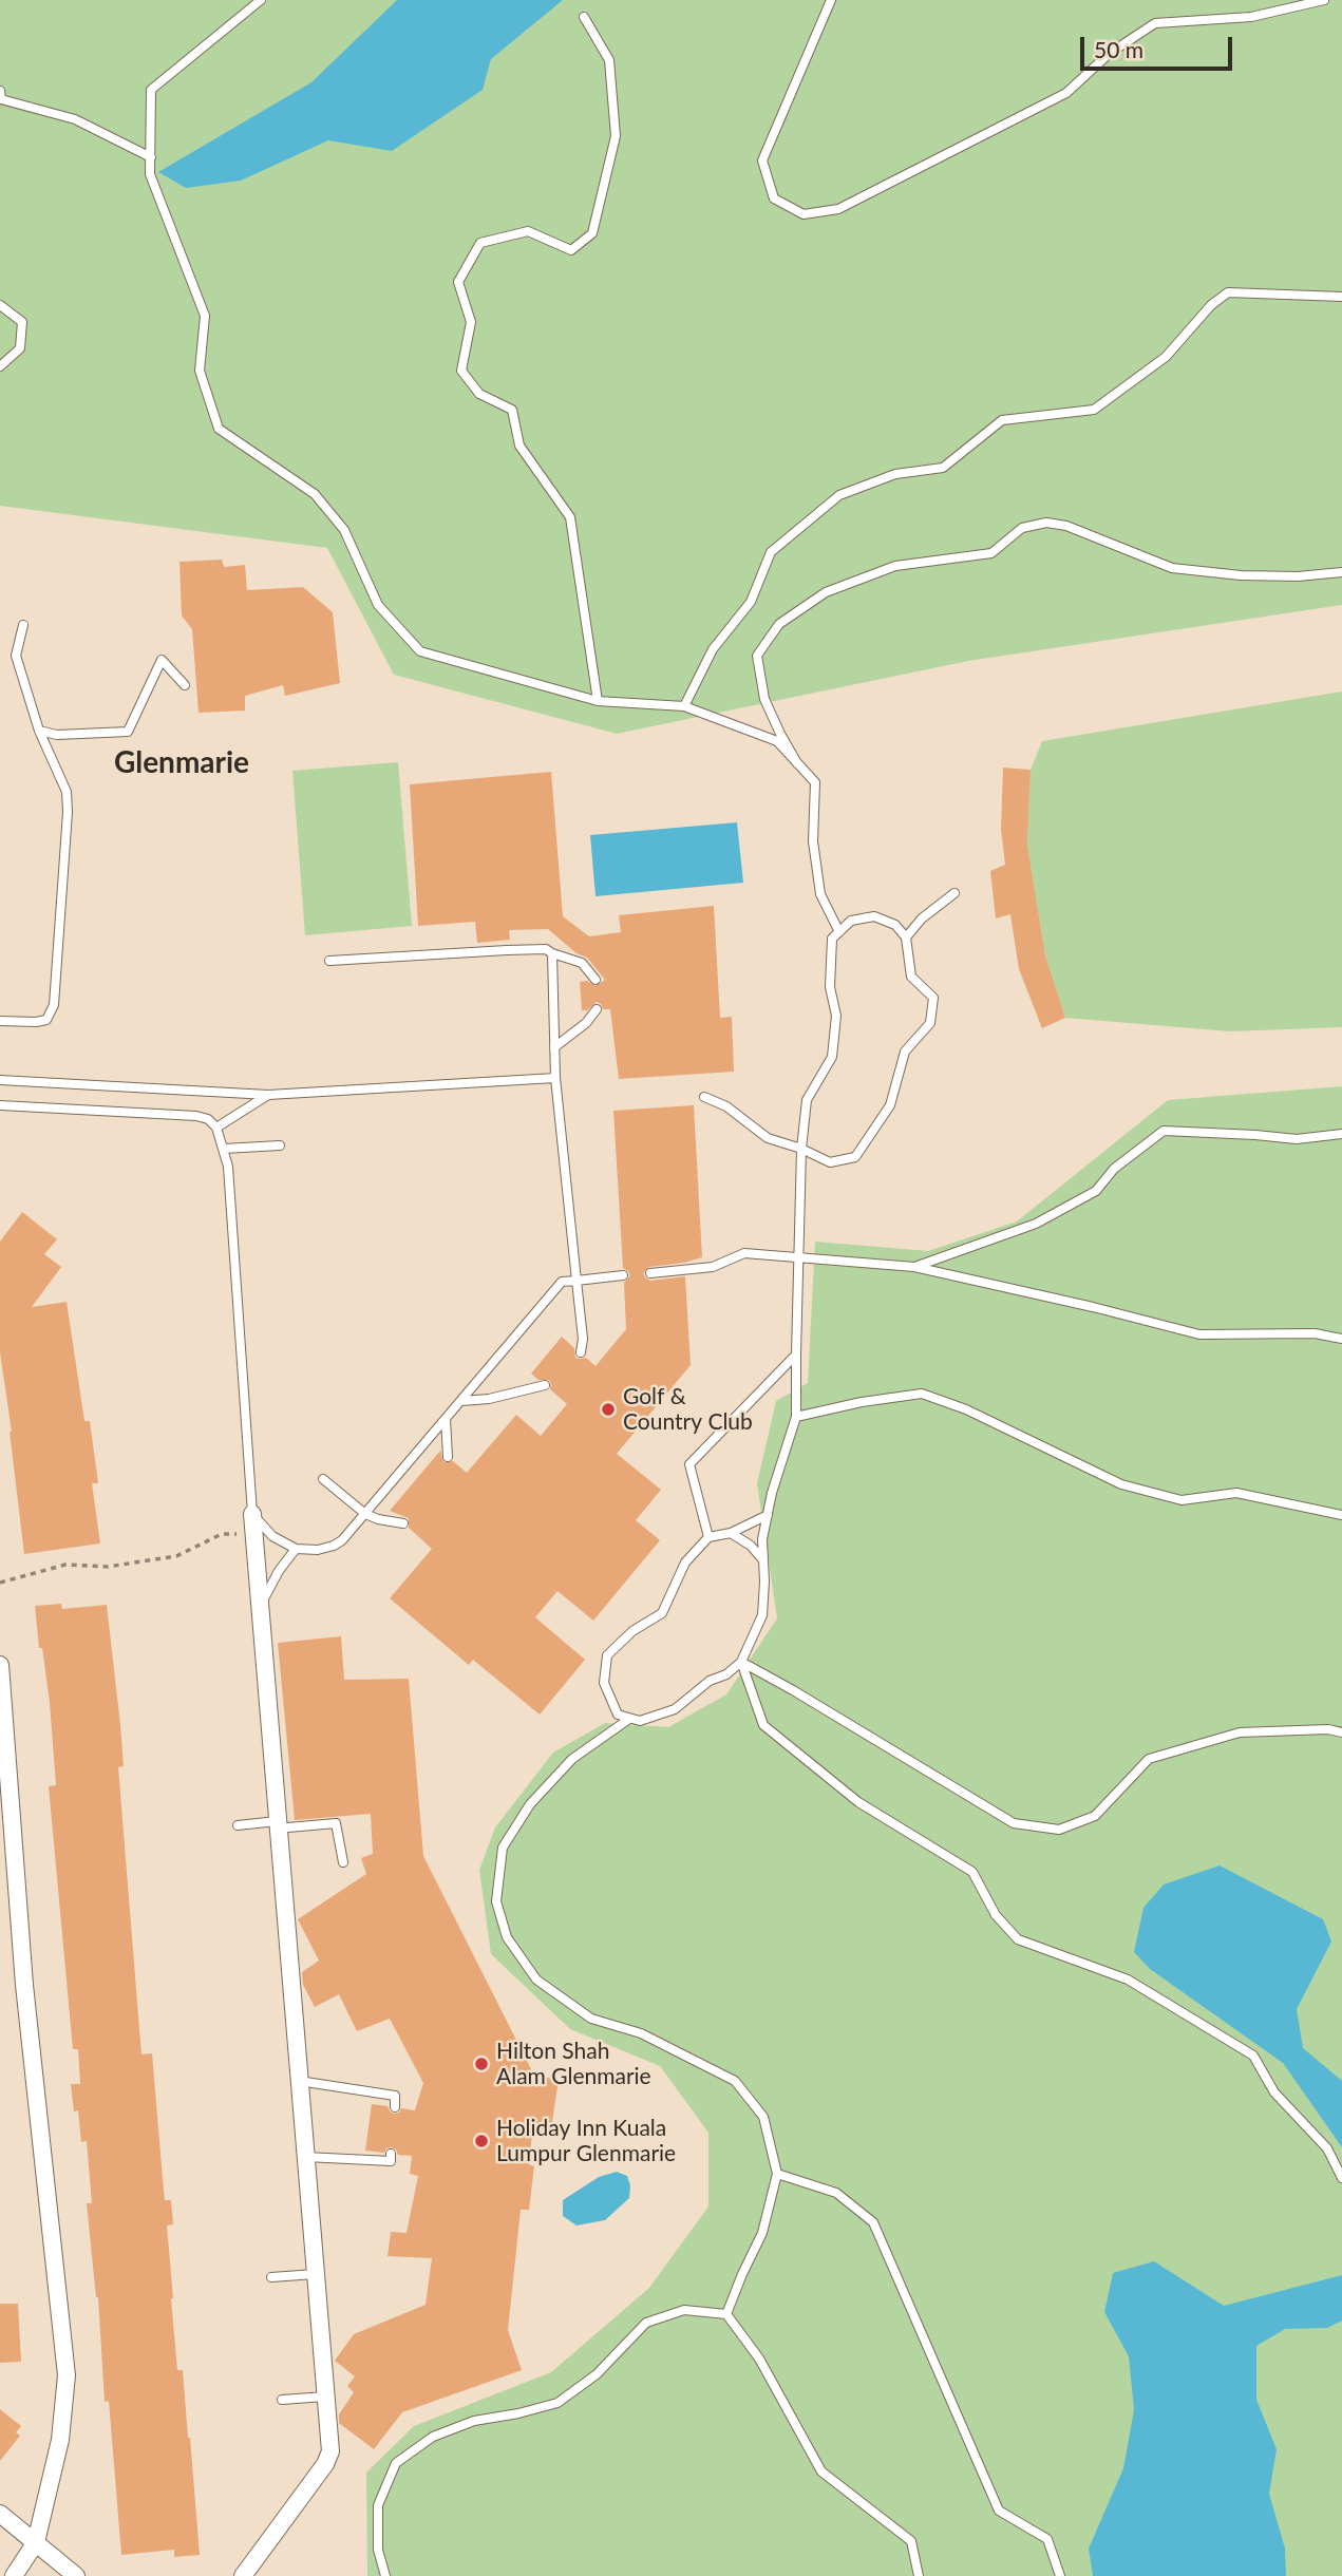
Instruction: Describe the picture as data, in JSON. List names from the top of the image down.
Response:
{
  "districts": ["Glenmarie"],
  "places": ["Golf & Country Club", "Hilton Shah Alam Glenmarie", "Holiday Inn Kuala Lumpur Glenmarie"],
  "scale_bar": "50 m"
}
